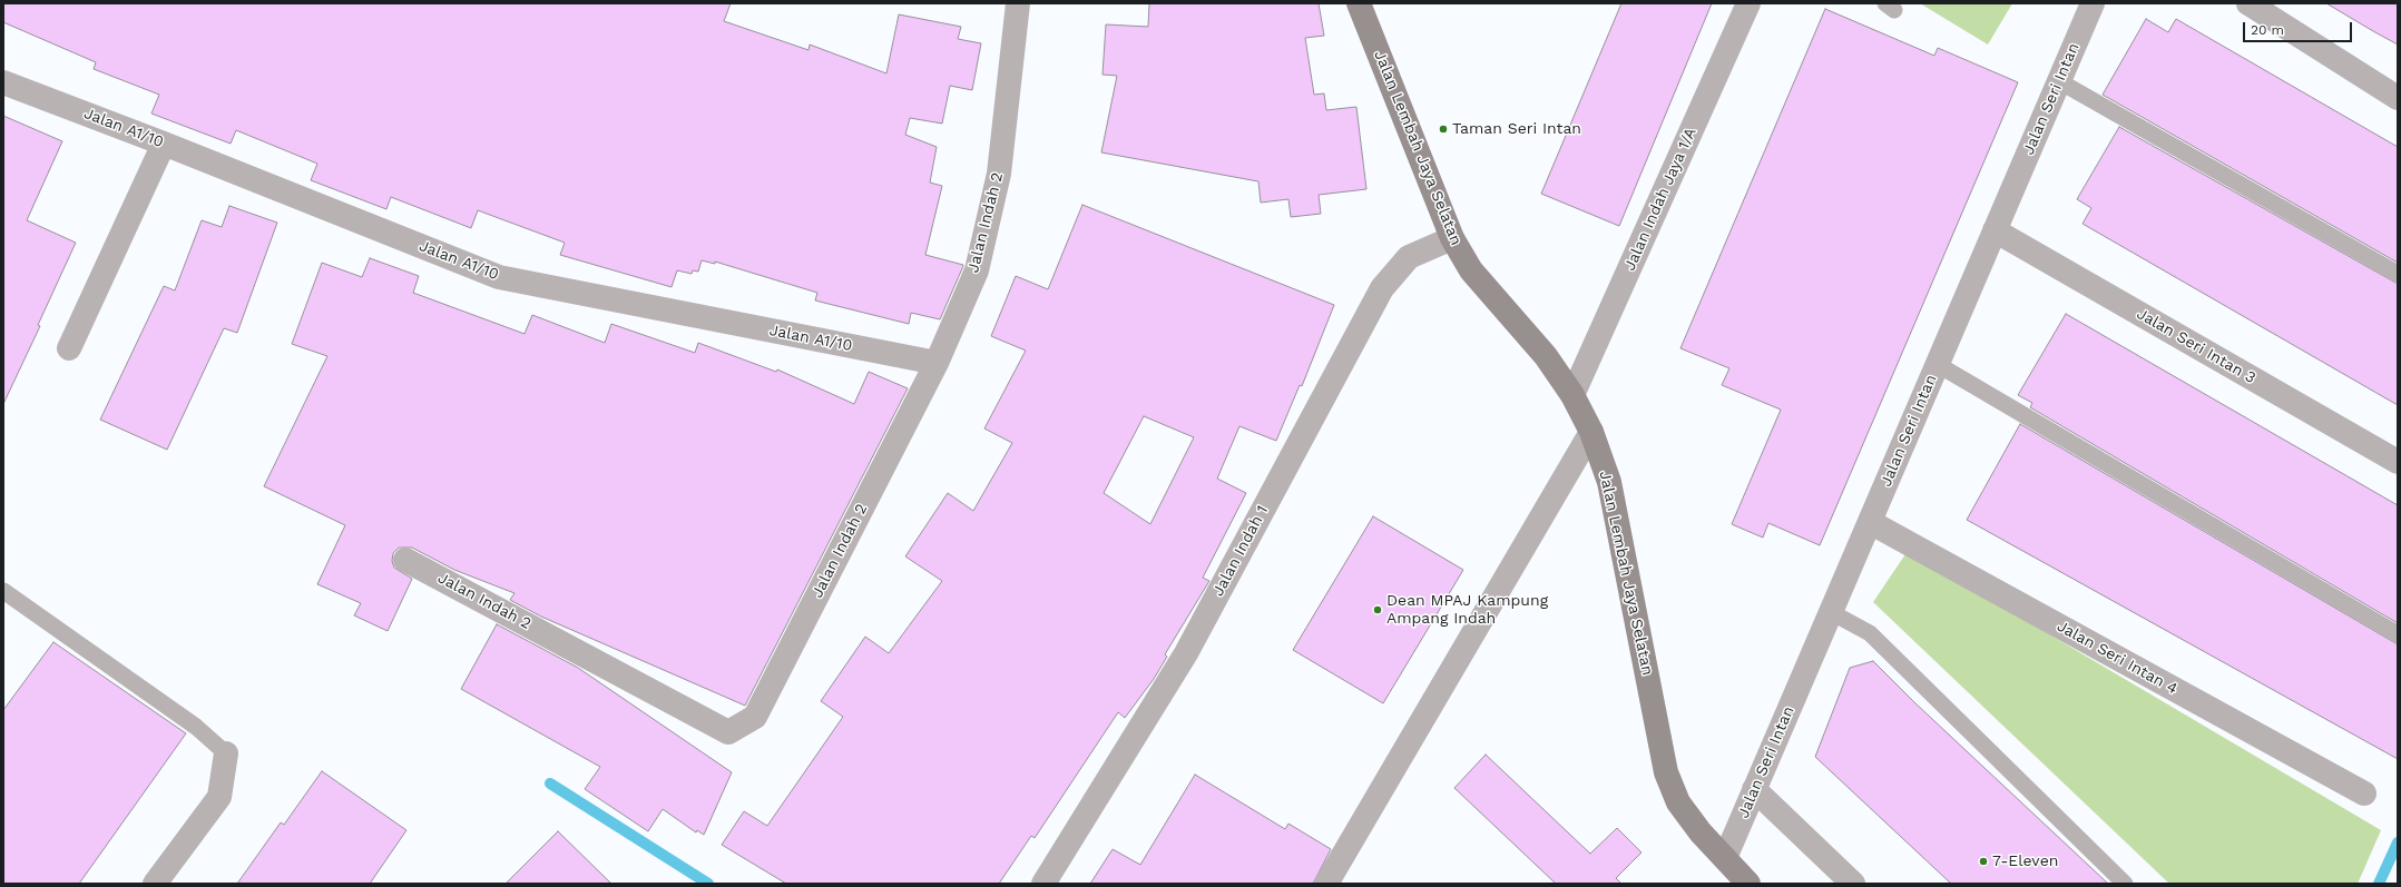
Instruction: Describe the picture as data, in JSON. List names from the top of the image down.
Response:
{
  "streets": {
    "street": [
      "Jalan Seri Intan",
      "Jalan A1/10",
      "Jalan Lembah Jaya Selatan",
      "Jalan Indah Jaya 1/A",
      "Jalan Indah 2",
      "Jalan Seri Intan 3",
      "Jalan Indah 1",
      "Jalan Seri Intan 4"
    ]
  },
  "crossings": [
    ["Jalan Seri Intan", "Jalan Lembah Jaya Selatan"],
    ["Jalan Seri Intan", "Jalan Seri Intan 3"],
    ["Jalan Seri Intan", "Jalan Seri Intan 4"],
    ["Jalan A1/10", "Jalan Indah 2"],
    ["Jalan Lembah Jaya Selatan", "Jalan Indah Jaya 1/A"],
    ["Jalan Lembah Jaya Selatan", "Jalan Indah 1"]
  ],
  "places": ["Taman Seri Intan", "Dean MPAJ Kampung Ampang Indah", "7-Eleven"],
  "scale_bar": "20 m"
}
